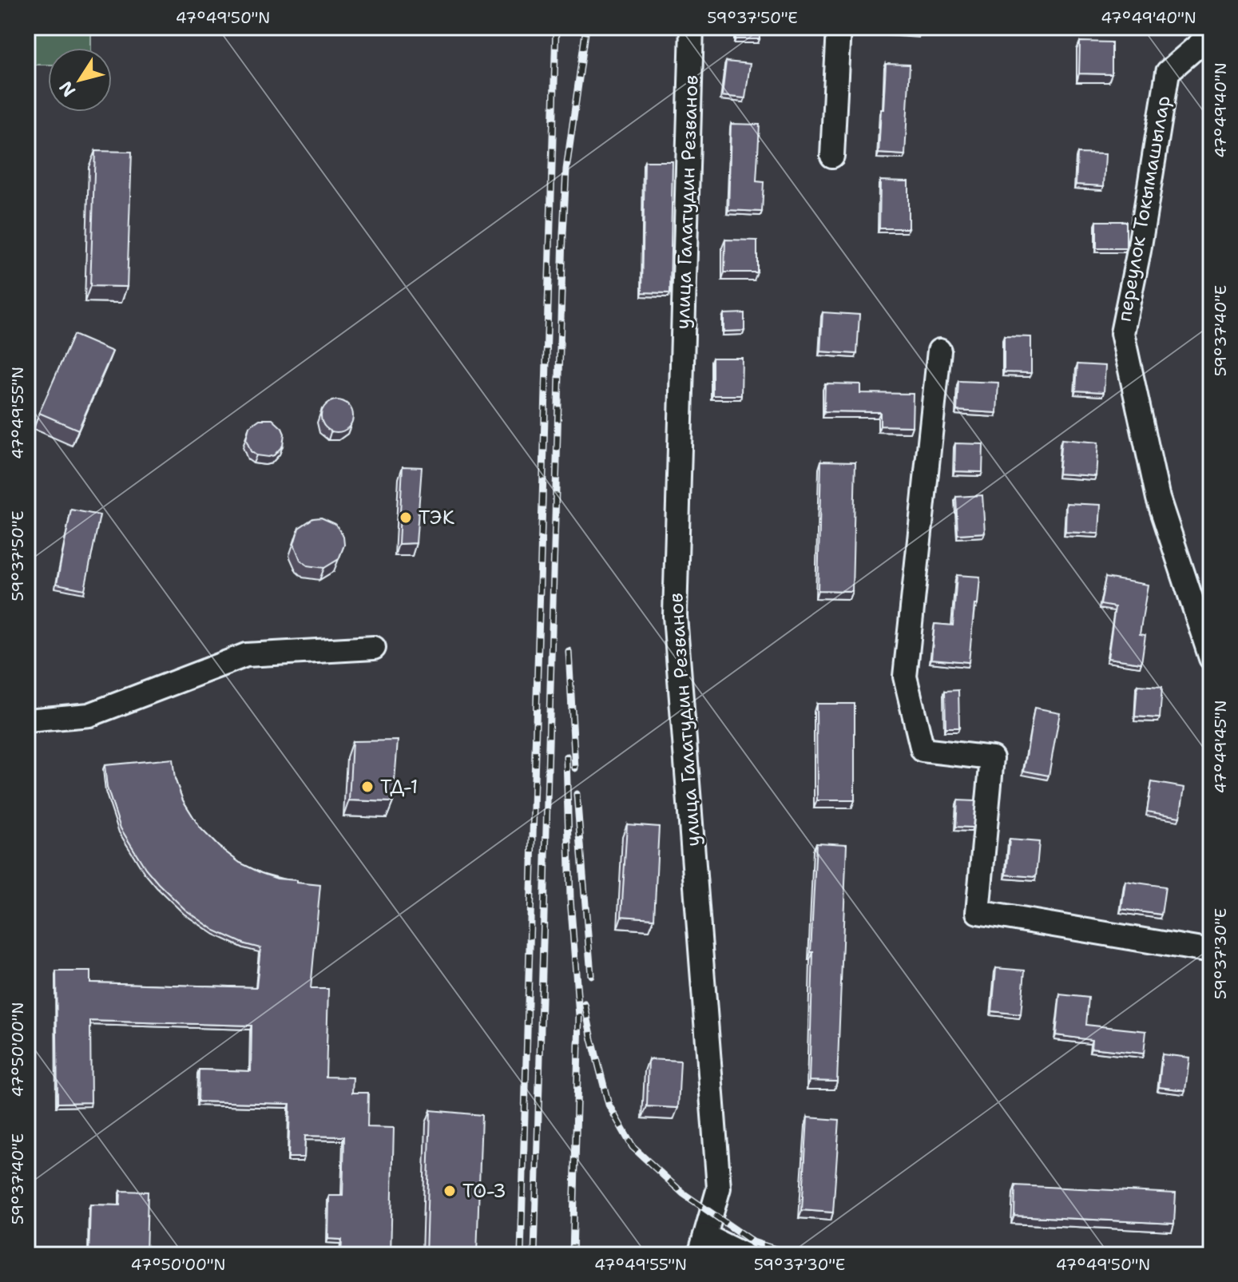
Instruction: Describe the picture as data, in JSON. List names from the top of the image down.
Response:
{
  "streets": {
    "street": ["улица Галатудин Резванов", "переулок Токымашылар"]
  },
  "places": ["ТЭК", "ТД-1", "ТО-3"],
  "north": "bottom left",
  "coordinates": [
    "47°49'50\"N",
    "59°37'50\"E",
    "47°49'40\"N",
    "59°37'40\"E",
    "47°49'55\"N",
    "47°49'45\"N",
    "59°37'30\"E",
    "47°50'00\"N"
  ]
}
